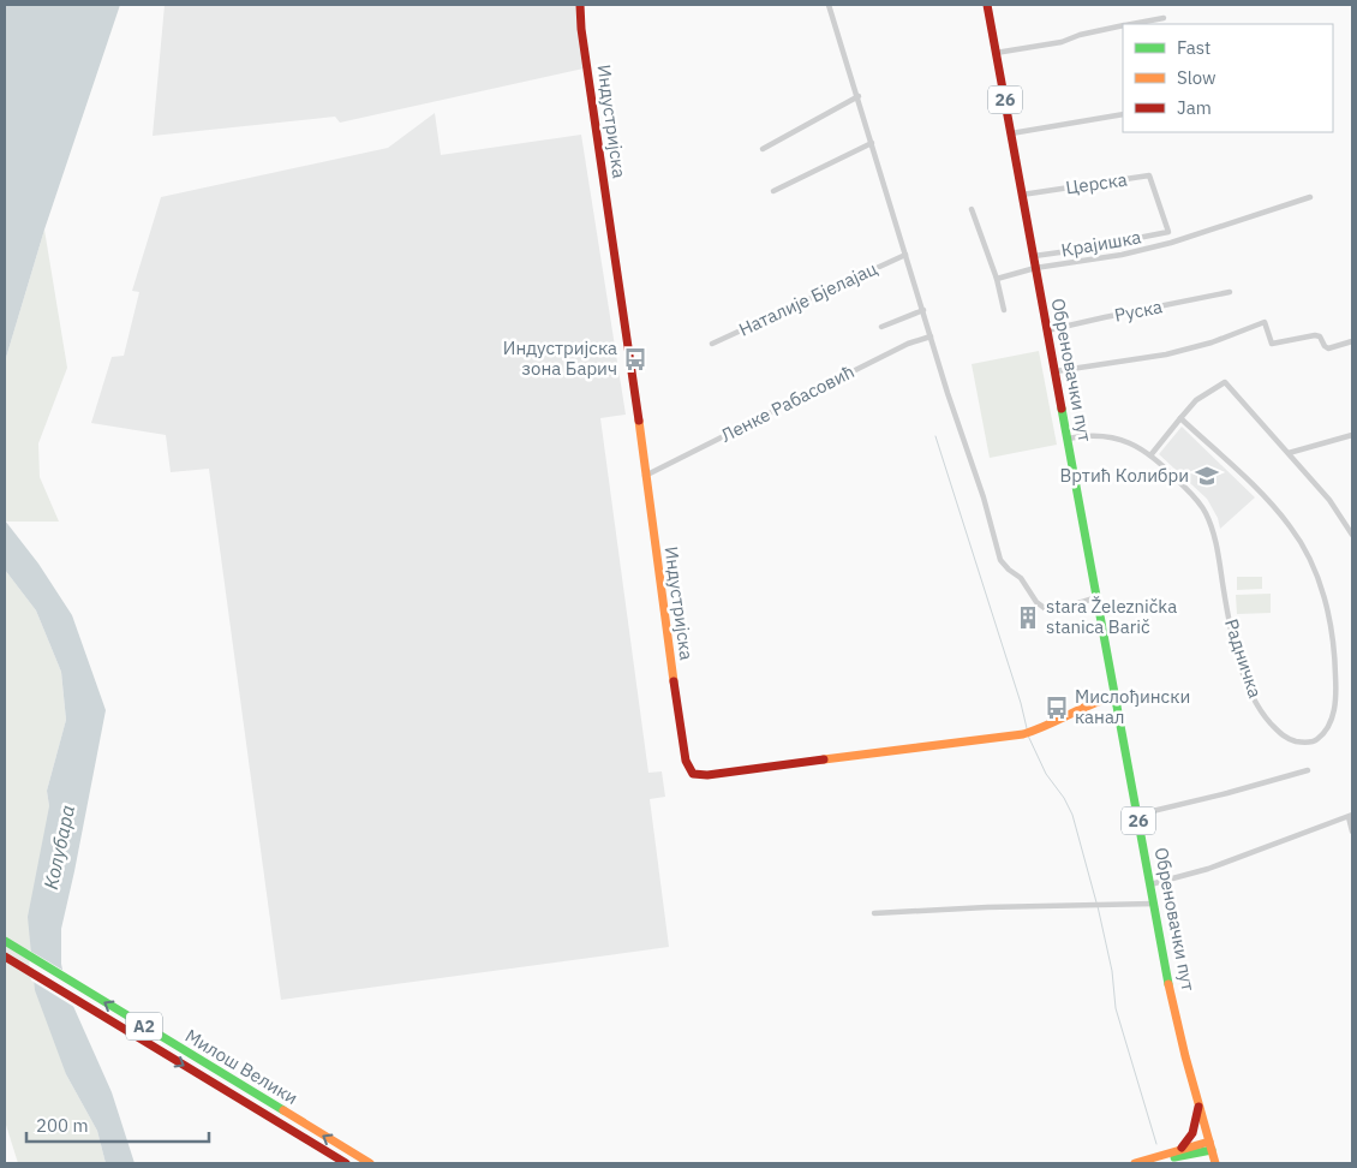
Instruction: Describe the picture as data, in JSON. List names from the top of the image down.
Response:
{
  "streets": {
    "main road": [
      "26",
      "Индустријска",
      "Обреновачки пут",
      "A2",
      "Милош Велики"
    ],
    "street": [
      "Церска",
      "Крајишка",
      "Наталије Бјелајац",
      "Руска",
      "Ленке Рабасовић",
      "Радничка"
    ]
  },
  "crossings": [
    ["Индустријска", "Обреновачки пут"],
    ["Индустријска", "Ленке Рабасовић"],
    ["Церска", "Крајишка"],
    ["Церска", "Обреновачки пут"],
    ["Крајишка", "Обреновачки пут"],
    ["Руска", "Обреновачки пут"],
    ["Обреновачки пут", "Радничка"]
  ],
  "water": ["Колубара"],
  "places": {
    "bus stop": ["Индустријска зона Барич", "Мислођински канал"],
    "school or university": ["Вртић Колибри"],
    "building": ["stara Železnička stanica Barič"]
  },
  "legend": ["Fast", "Slow", "Jam"],
  "scale_bar": "200 m"
}
